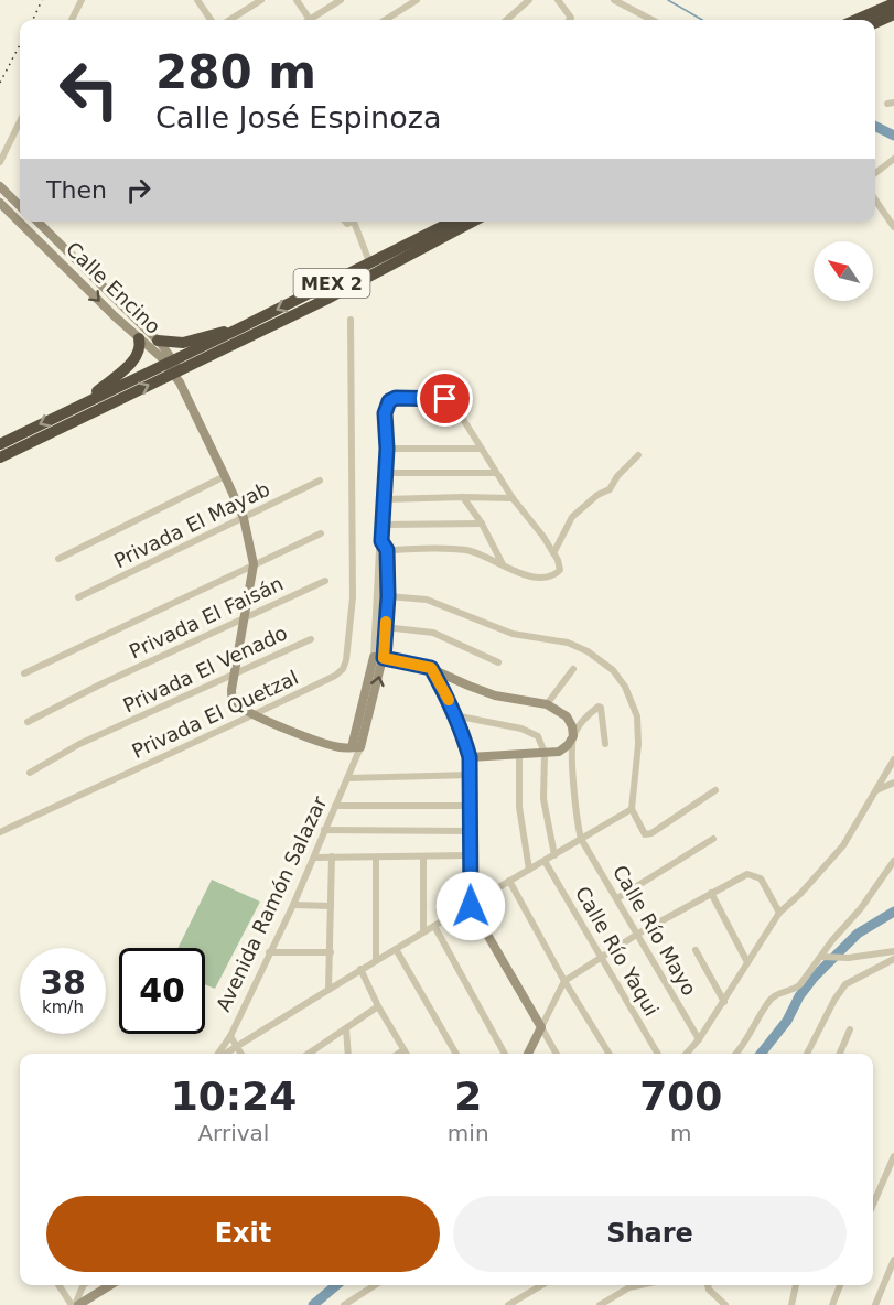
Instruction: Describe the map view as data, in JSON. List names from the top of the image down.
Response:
{
  "streets": {
    "highway": ["MEX 2"],
    "street": [
      "Calle Encino",
      "Privada El Mayab",
      "Privada El Faisán",
      "Privada El Venado",
      "Privada El Quetzal",
      "Avenida Ramón Salazar",
      "Calle Río Mayo",
      "Calle Río Yaqui"
    ]
  },
  "crossings": [
    ["MEX 2", "Calle Encino"]
  ],
  "north": "top left",
  "page": {
    "turn": ["280 m", "Calle José Espinoza"],
    "then": "Then",
    "speed": "38 km/h",
    "limit": "40",
    "eta": [
      "10:24",
      "Arrival",
      "2",
      "min",
      "700",
      "m"
    ],
    "buttons": ["Exit", "Share"]
  }
}
